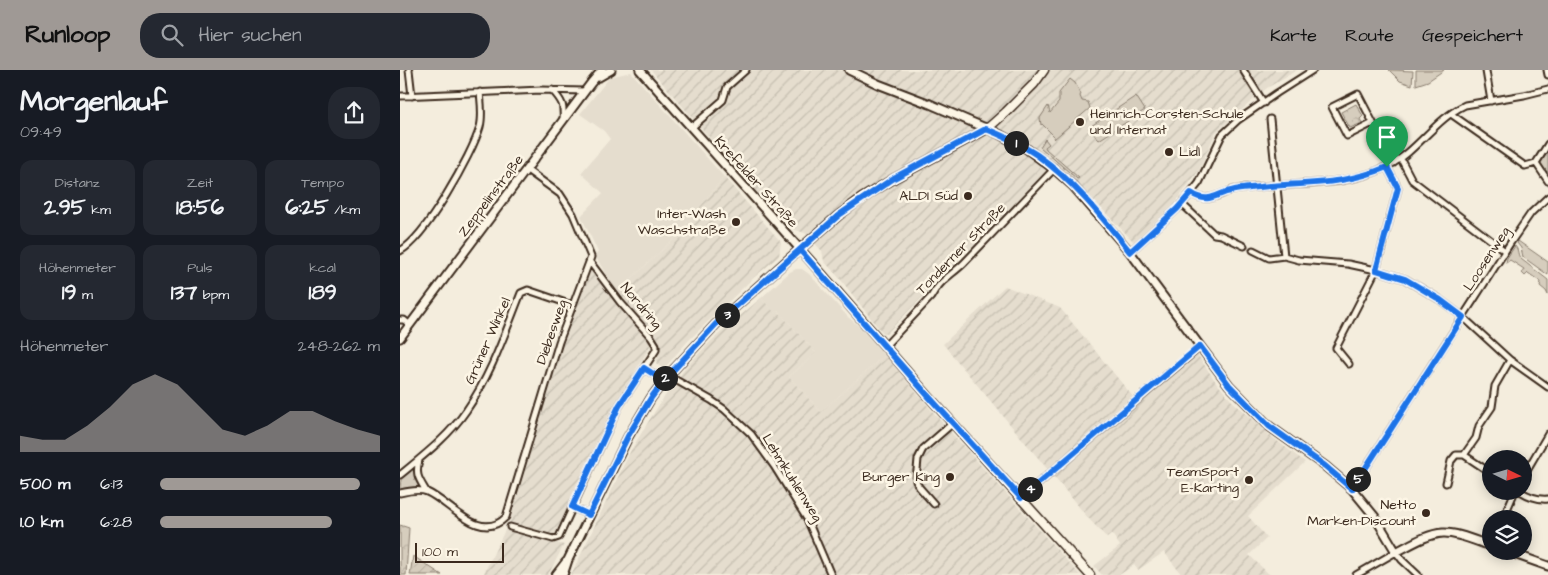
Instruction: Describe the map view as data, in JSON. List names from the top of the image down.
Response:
{
  "streets": {
    "main road": ["Krefelder Straße"],
    "street": [
      "Zeppelinstraße",
      "Tonderner Straße",
      "Loosenweg",
      "Nordring",
      "Diebesweg",
      "Grüner Winkel",
      "Lehmkuhlenweg"
    ]
  },
  "crossings": [
    ["Krefelder Straße", "Tonderner Straße"],
    ["Nordring", "Diebesweg"],
    ["Diebesweg", "Grüner Winkel"]
  ],
  "places": [
    "Heinrich-Corsten-Schule und Internat",
    "Lidl",
    "ALDI Süd",
    "Inter-Wash Waschstraße",
    "Burger King",
    "TeamSport E-Karting",
    "Netto Marken-Discount"
  ],
  "scale_bar": "100 m",
  "north": "right",
  "page": {
    "header": "Runloop",
    "search": "Hier suchen",
    "nav": ["Karte", "Route", "Gespeichert"],
    "heading": ["Morgenlauf", "09:49"],
    "pins": [
      "1",
      "3",
      "2",
      "5",
      "4"
    ],
    "stats": [
      ["Distanz", "2.95 km"],
      ["Zeit", "18:56"],
      ["Tempo", "6:25 /km"],
      ["Höhenmeter", "19 m"],
      ["Puls", "137 bpm"],
      ["kcal", "189"]
    ],
    "chart": ["Höhenmeter", "248–262 m"],
    "list": [
      {
        "name": "500 m",
        "note": "6:13"
      },
      {
        "name": "1.0 km",
        "note": "6:28"
      }
    ],
    "scale": "100 m"
  }
}
